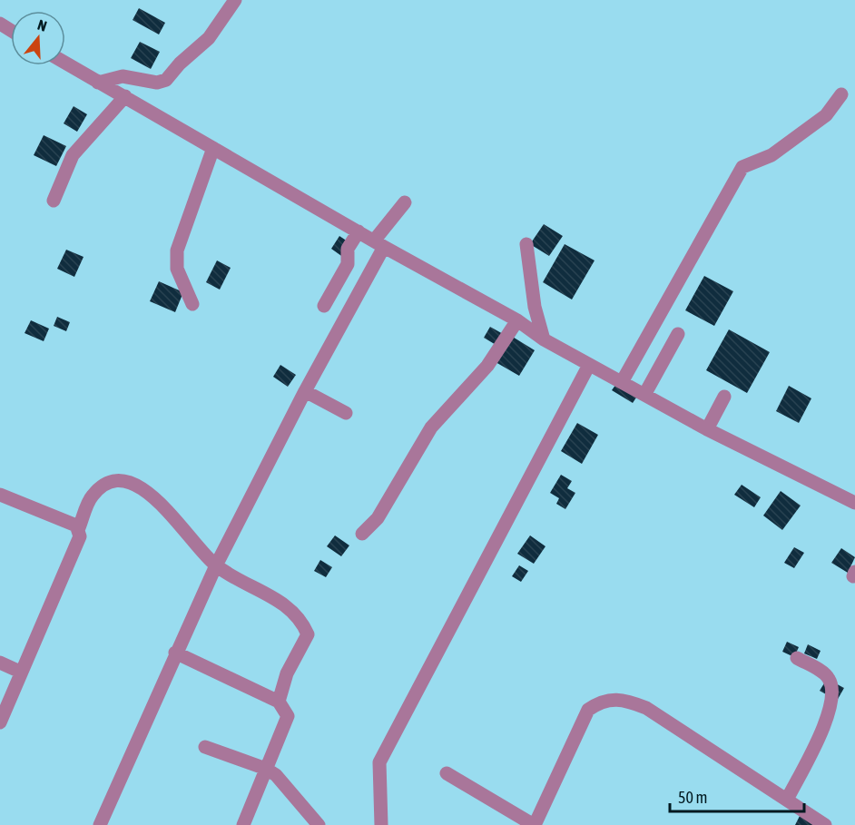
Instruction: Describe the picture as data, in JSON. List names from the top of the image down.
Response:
{
  "scale_bar": "50 m",
  "north": "top"
}
